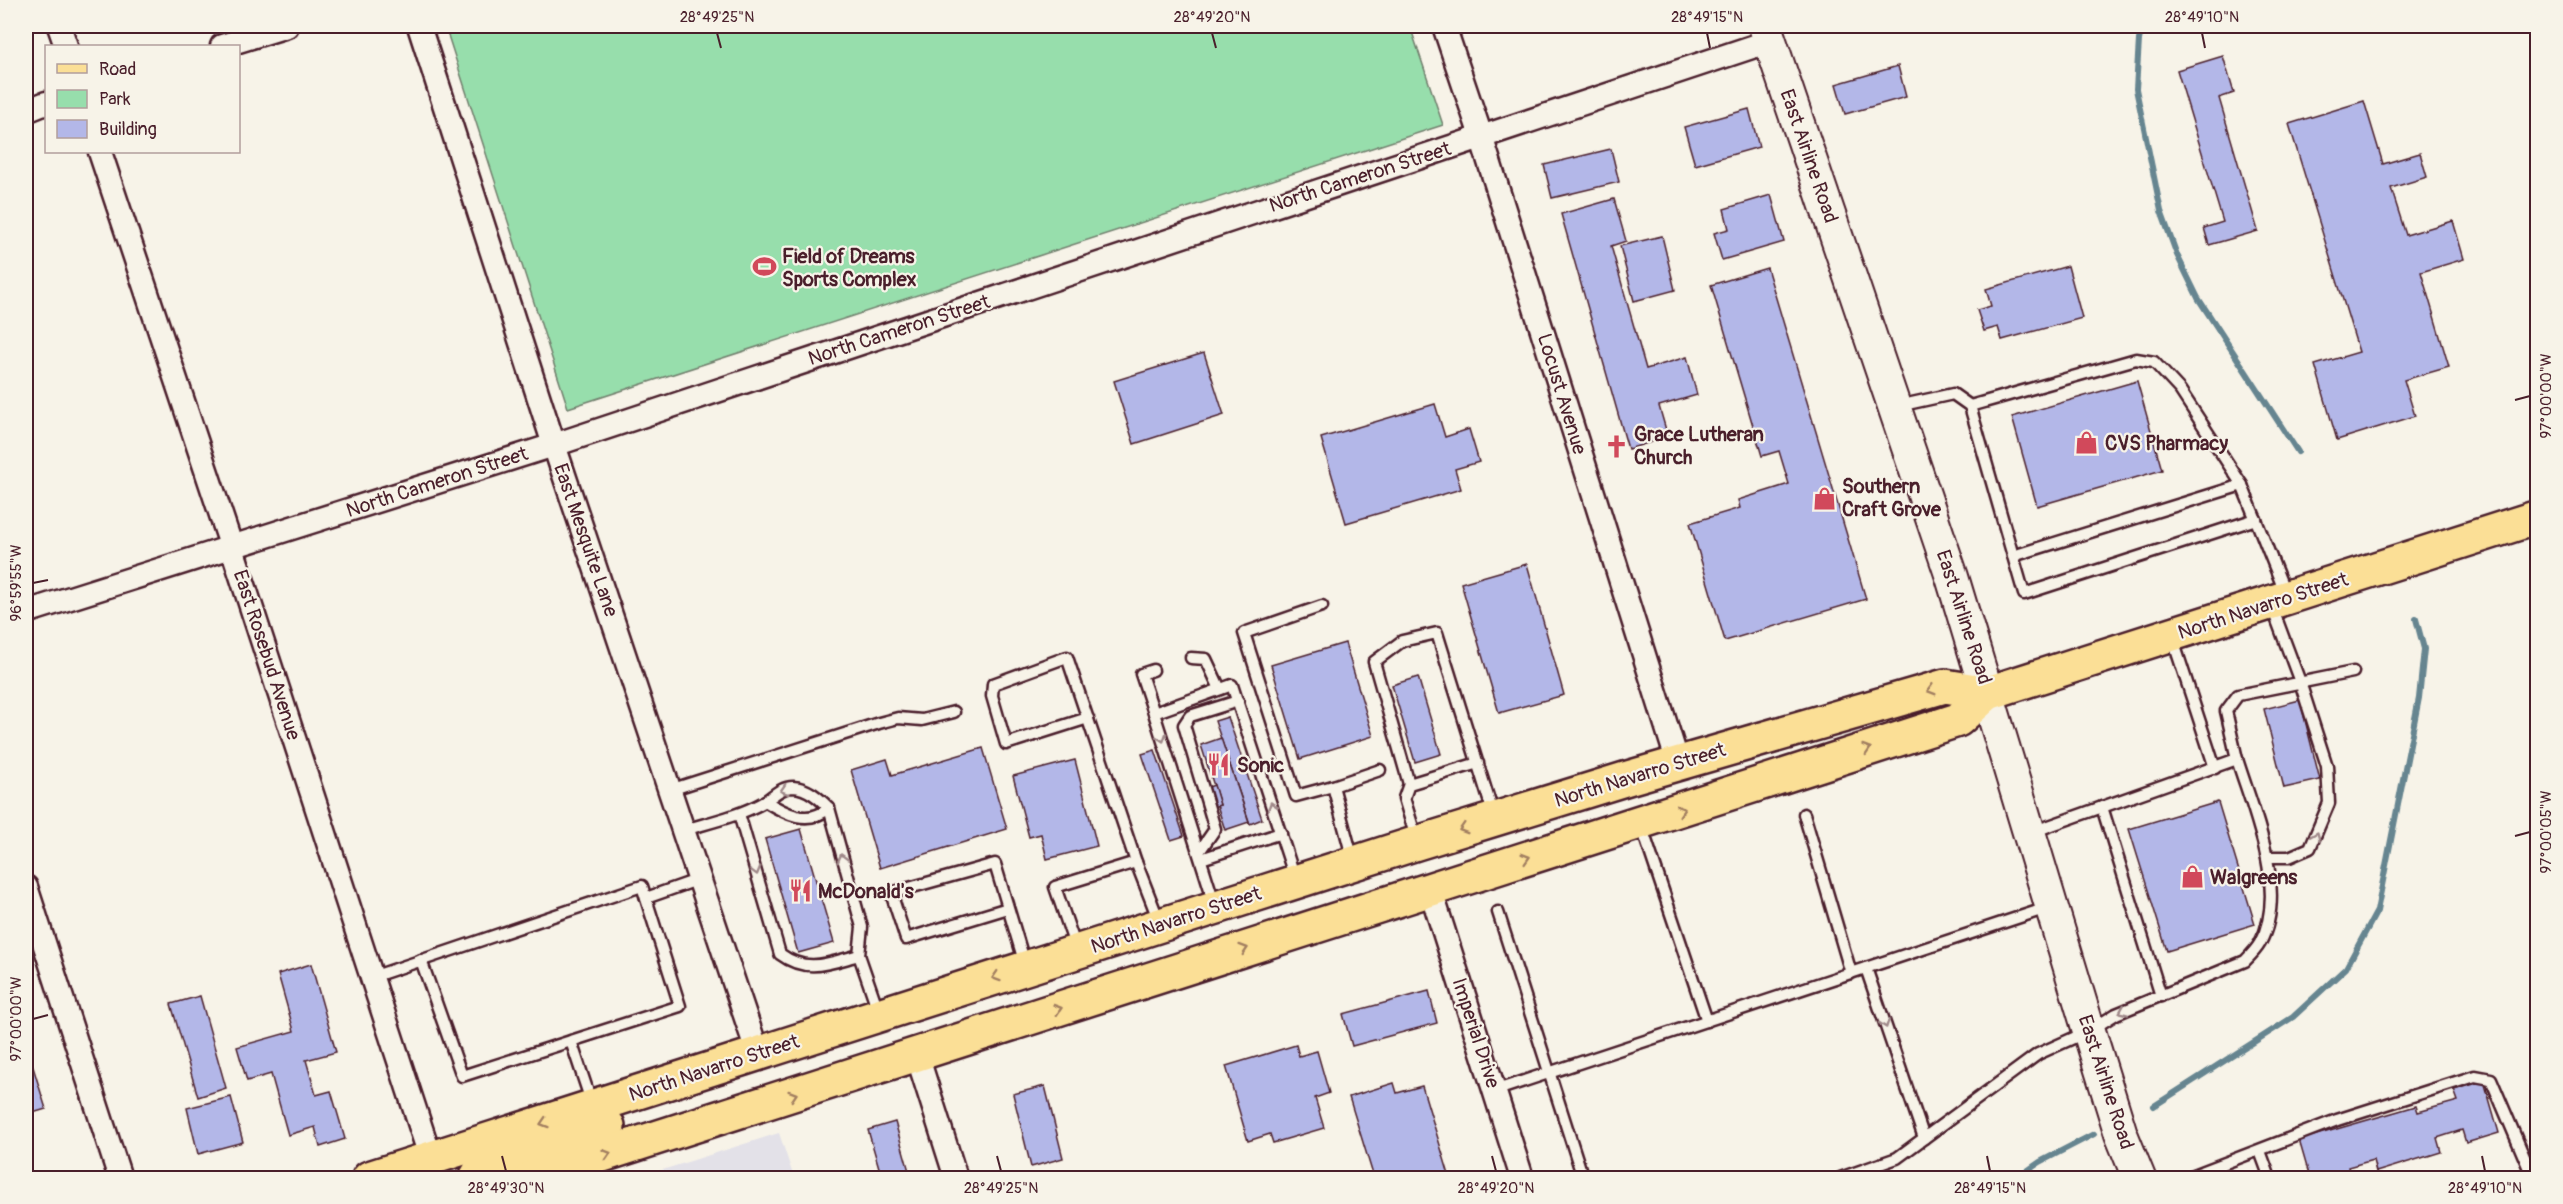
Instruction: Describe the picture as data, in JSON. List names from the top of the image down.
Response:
{
  "streets": {
    "main road": ["East Airline Road", "North Navarro Street"],
    "street": [
      "North Cameron Street",
      "Locust Avenue",
      "East Mesquite Lane",
      "East Rosebud Avenue",
      "Imperial Drive"
    ]
  },
  "crossings": [
    ["East Airline Road", "North Cameron Street"],
    ["East Airline Road", "North Navarro Street"],
    ["North Cameron Street", "Locust Avenue"],
    ["North Cameron Street", "East Mesquite Lane"],
    ["North Cameron Street", "East Rosebud Avenue"],
    ["Locust Avenue", "North Navarro Street"],
    ["East Mesquite Lane", "North Navarro Street"],
    ["North Navarro Street", "East Rosebud Avenue"],
    ["North Navarro Street", "Imperial Drive"]
  ],
  "places": {
    "sports": ["Field of Dreams Sports Complex"],
    "shop": ["CVS Pharmacy", "Southern Craft Grove", "Walgreens"],
    "church": ["Grace Lutheran Church"],
    "restaurant": ["Sonic", "McDonald's"]
  },
  "legend": ["Road", "Park", "Building"],
  "coordinates": [
    "28°49'25\"N",
    "28°49'20\"N",
    "28°49'15\"N",
    "28°49'10\"N",
    "97°00'00\"W",
    "96°59'55\"W",
    "97°00'05\"W",
    "28°49'30\"N"
  ]
}
